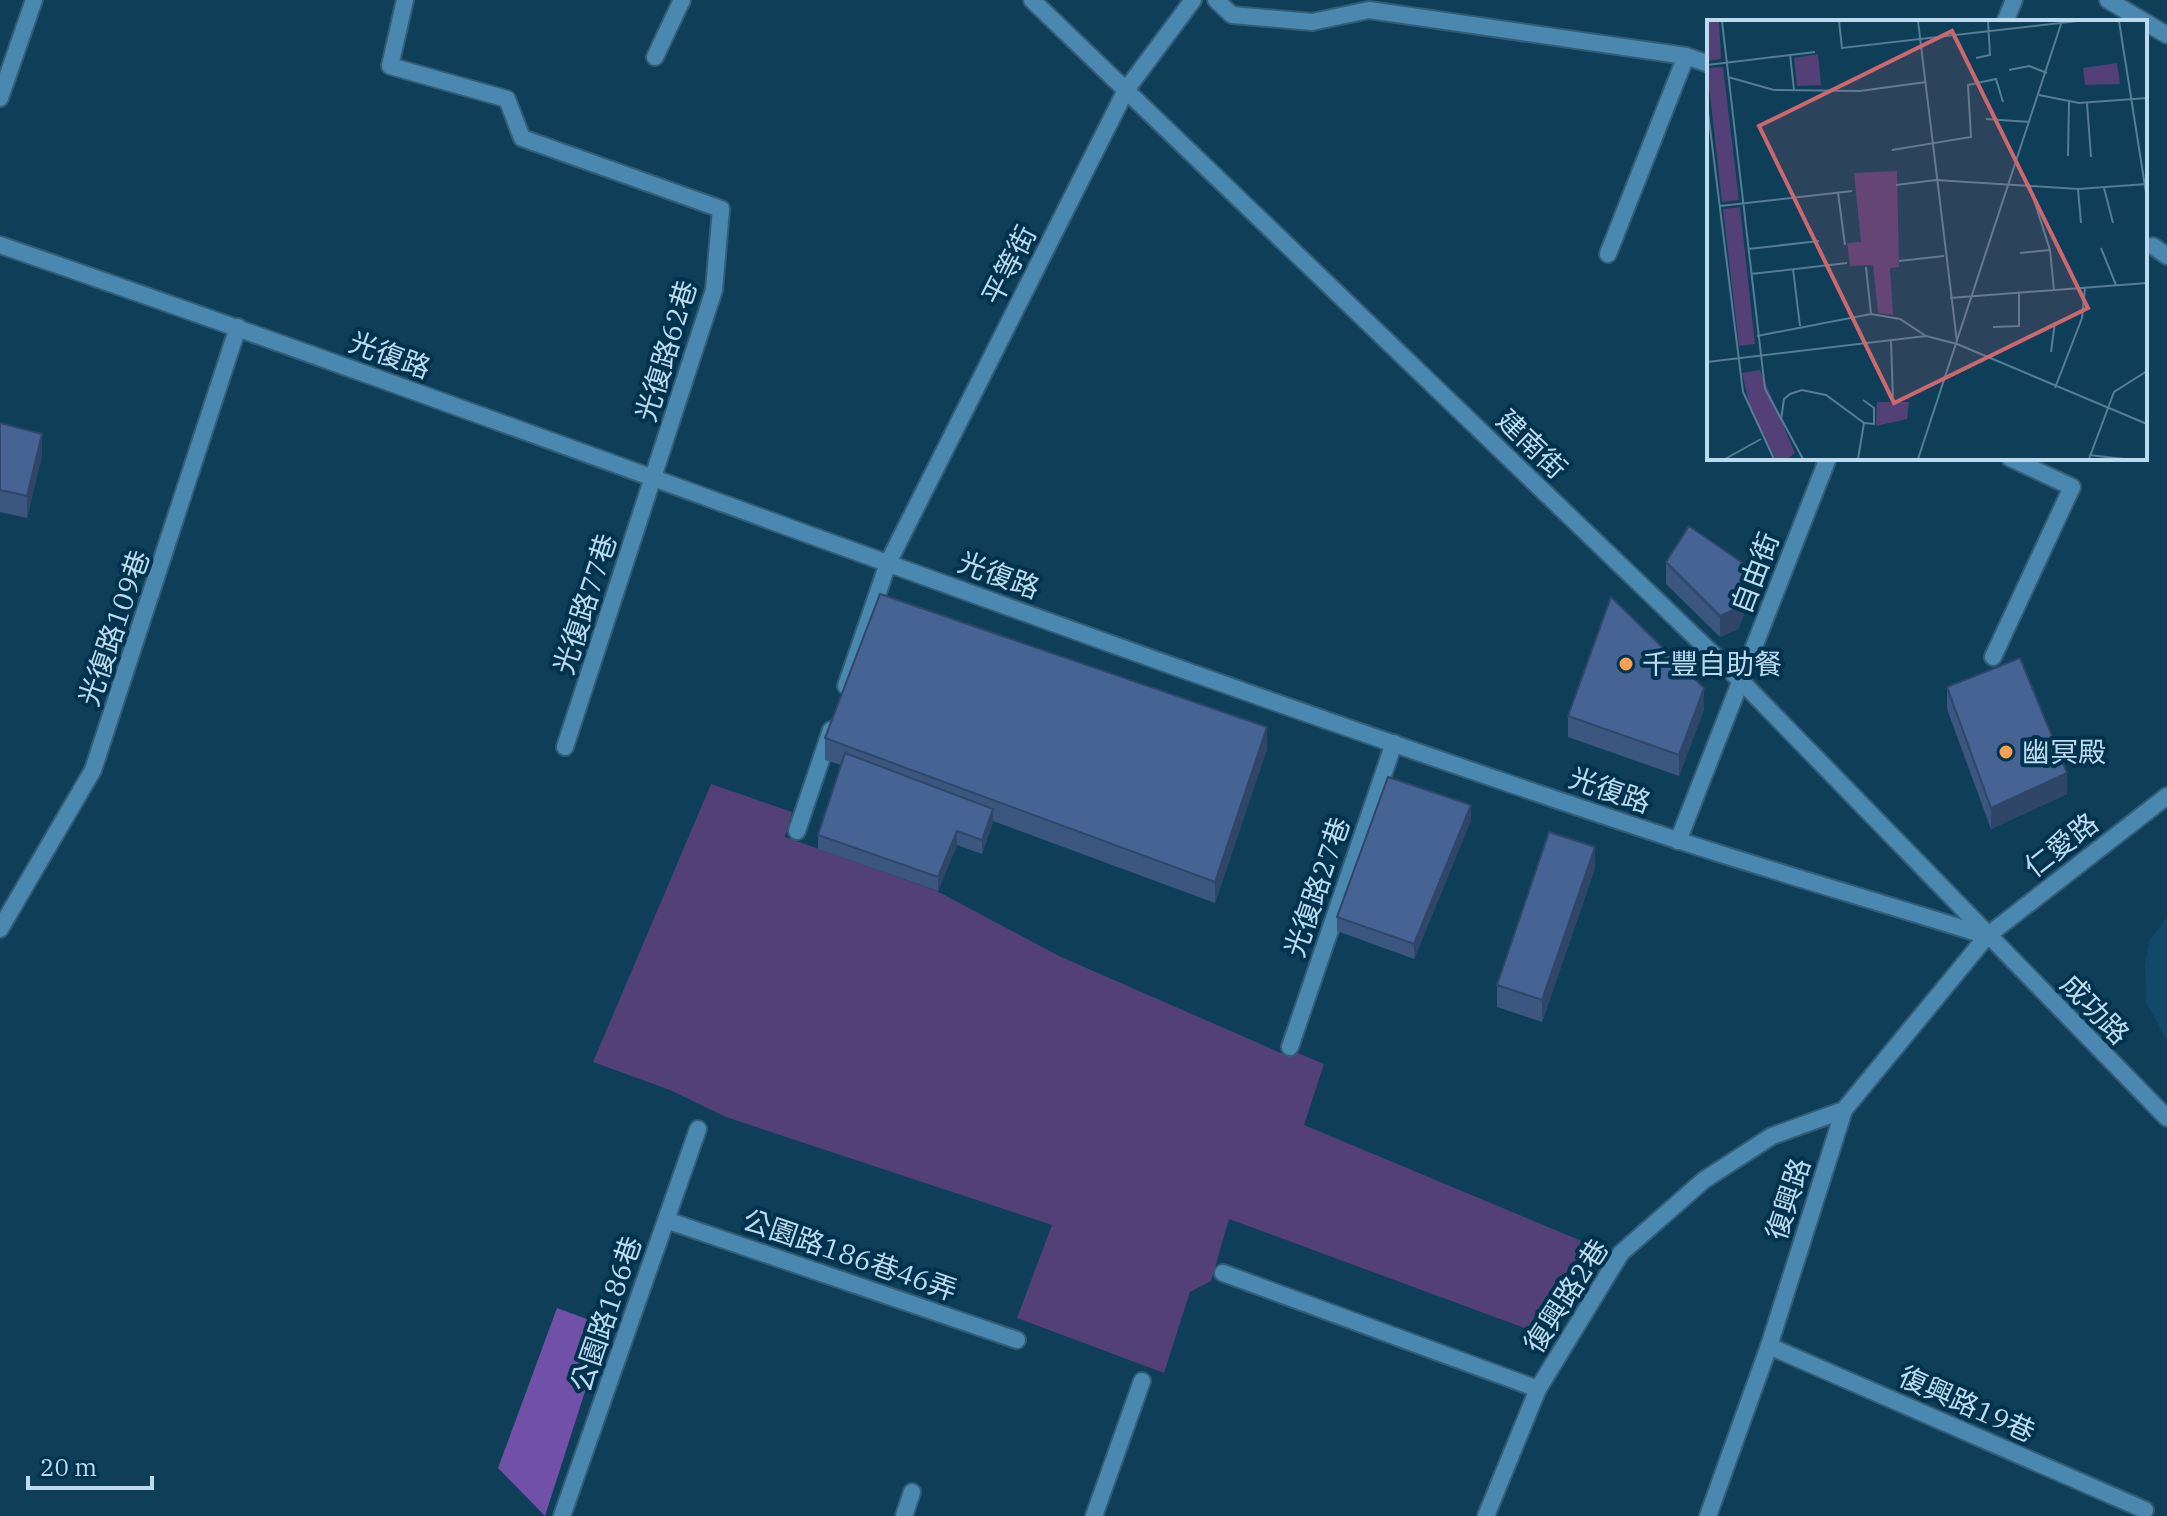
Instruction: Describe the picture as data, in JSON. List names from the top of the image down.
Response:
{
  "streets": {
    "street": [
      "平等街",
      "光復路62巷",
      "光復路",
      "建南街",
      "自由街",
      "光復路77巷",
      "光復路109巷",
      "仁愛路",
      "光復路27巷",
      "成功路",
      "復興路",
      "公園路186巷46弄",
      "復興路2巷",
      "公園路186巷",
      "復興路19巷"
    ]
  },
  "crossings": [
    ["平等街", "光復路"],
    ["平等街", "建南街"],
    ["光復路62巷", "光復路"],
    ["光復路62巷", "光復路77巷"],
    ["光復路", "建南街"],
    ["光復路", "自由街"],
    ["光復路", "光復路77巷"],
    ["光復路", "光復路109巷"],
    ["光復路", "仁愛路"],
    ["光復路", "光復路27巷"],
    ["光復路", "成功路"],
    ["光復路", "復興路"],
    ["建南街", "自由街"],
    ["建南街", "仁愛路"],
    ["建南街", "成功路"],
    ["建南街", "復興路"],
    ["仁愛路", "成功路"],
    ["仁愛路", "復興路"],
    ["成功路", "復興路"],
    ["復興路", "復興路2巷"],
    ["復興路", "復興路19巷"],
    ["公園路186巷46弄", "公園路186巷"]
  ],
  "places": ["千豐自助餐", "幽冥殿"],
  "scale_bar": "20 m"
}
